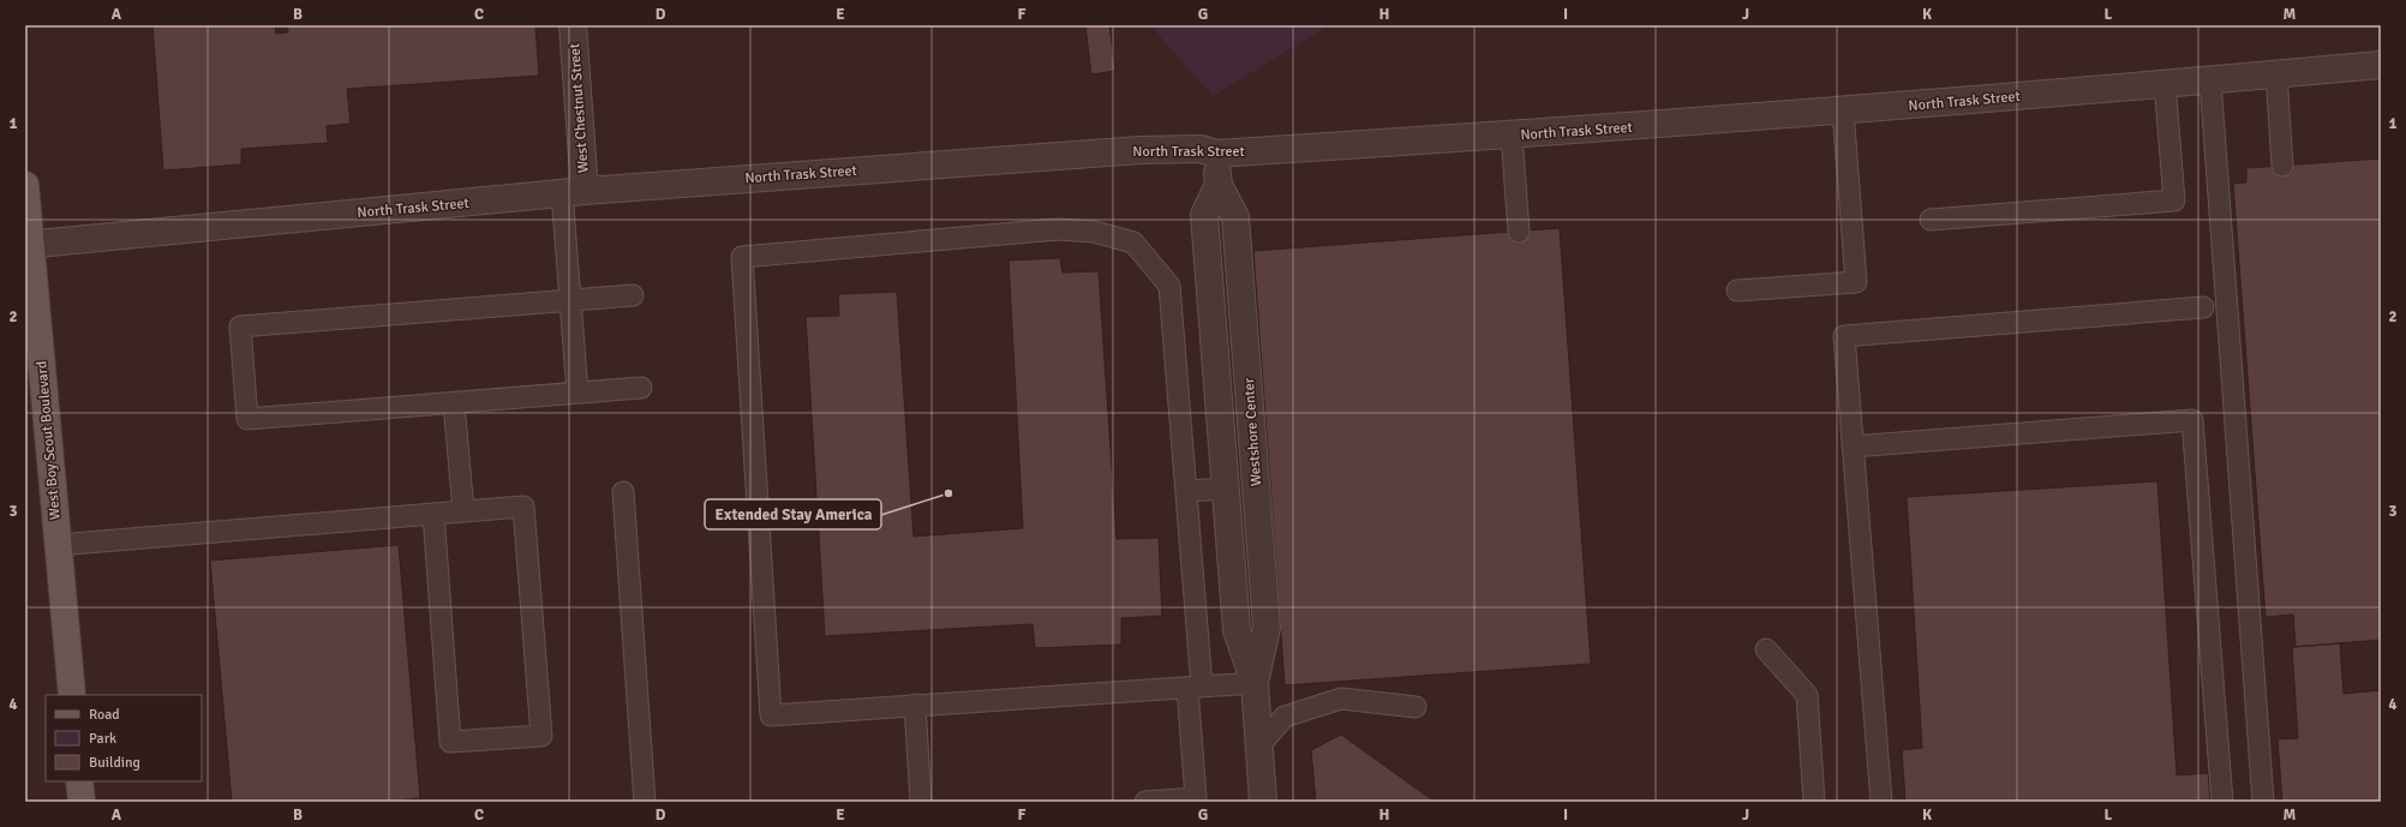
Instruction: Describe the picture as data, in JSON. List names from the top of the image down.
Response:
{
  "streets": {
    "main road": ["West Boy Scout Boulevard"],
    "street": ["North Trask Street", "West Chestnut Street", "Westshore Center"]
  },
  "crossings": [
    ["North Trask Street", "West Chestnut Street"],
    ["North Trask Street", "Westshore Center"],
    ["North Trask Street", "West Boy Scout Boulevard"]
  ],
  "places": ["Extended Stay America"],
  "legend": ["Road", "Park", "Building"],
  "grid": {
    "columns": [
      "A",
      "B",
      "C",
      "D",
      "E",
      "F",
      "G",
      "H",
      "I",
      "J",
      "K",
      "L",
      "M"
    ],
    "rows": [
      "1",
      "2",
      "3",
      "4"
    ]
  }
}
